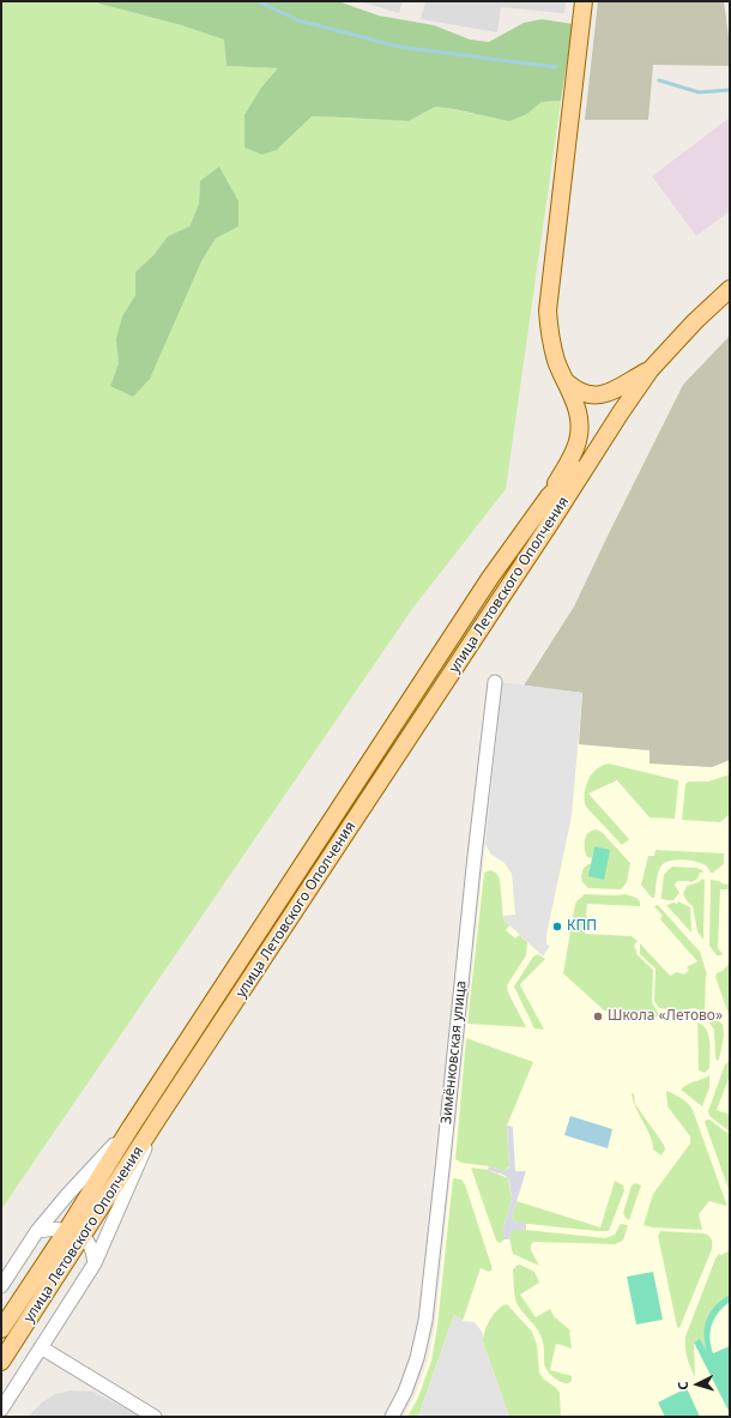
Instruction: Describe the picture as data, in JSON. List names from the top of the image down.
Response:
{
  "streets": {
    "main road": ["улица Летовского Ополчения"],
    "street": ["Зимёнковская улица"]
  },
  "places": ["КПП", "Школа «Летово»"],
  "north": "left"
}
